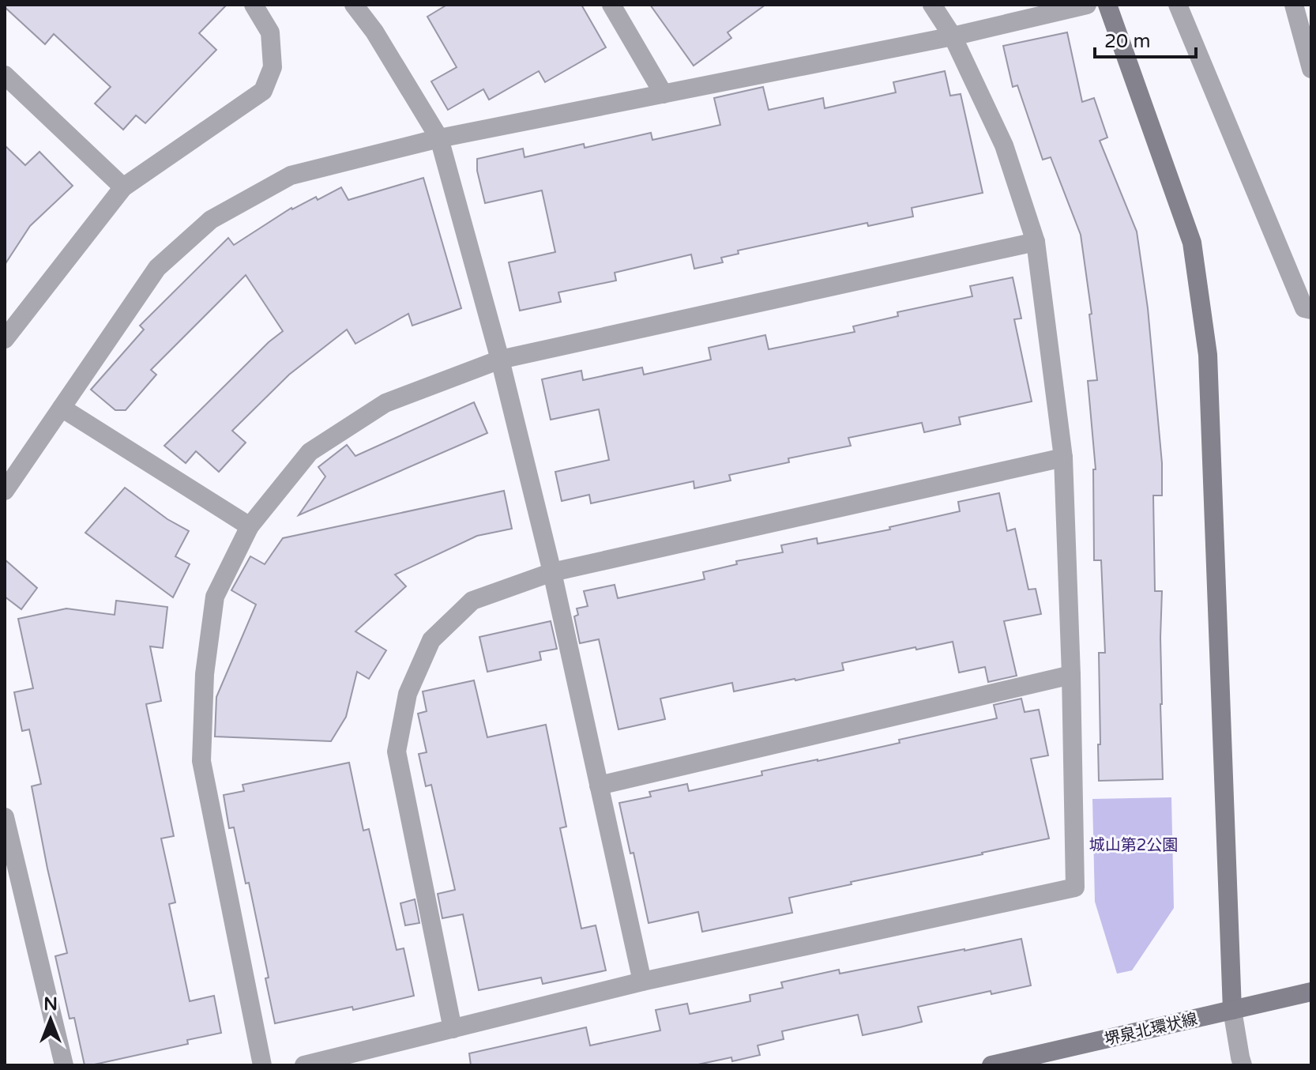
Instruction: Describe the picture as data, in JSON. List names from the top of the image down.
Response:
{
  "streets": {
    "street": ["堺泉北環状線"]
  },
  "parks": ["城山第2公園"],
  "scale_bar": "20 m",
  "north": "top"
}
